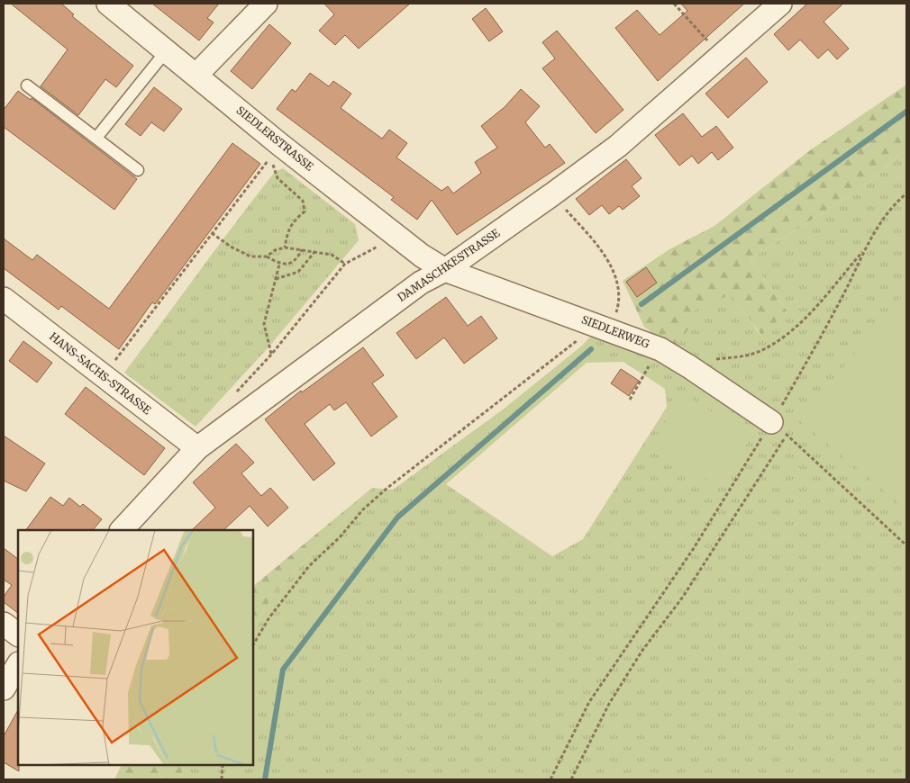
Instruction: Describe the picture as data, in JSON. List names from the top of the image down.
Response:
{
  "streets": {
    "street": [
      "SIEDLERSTRASSE",
      "DAMASCHKESTRASSE",
      "SIEDLERWEG",
      "HANS-SACHS-STRASSE"
    ]
  },
  "crossings": [
    ["SIEDLERSTRASSE", "DAMASCHKESTRASSE"],
    ["SIEDLERSTRASSE", "SIEDLERWEG"],
    ["DAMASCHKESTRASSE", "SIEDLERWEG"],
    ["DAMASCHKESTRASSE", "HANS-SACHS-STRASSE"]
  ]
}
